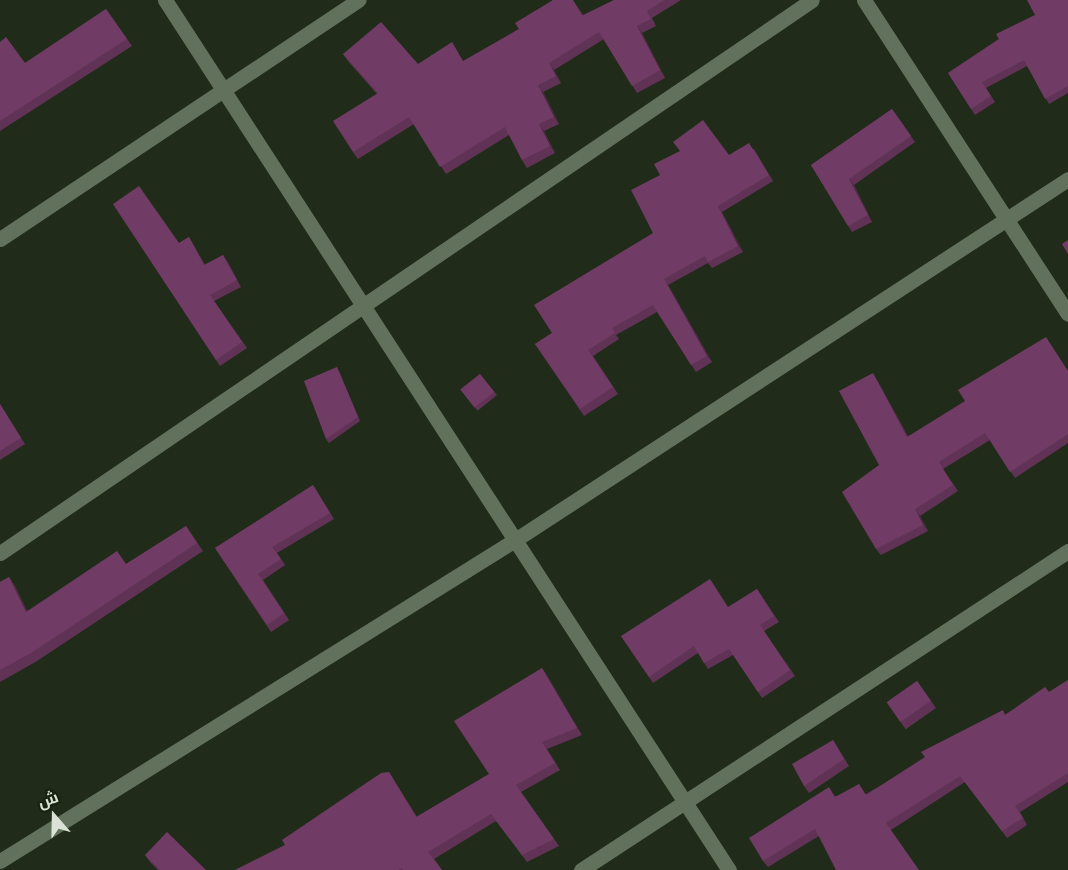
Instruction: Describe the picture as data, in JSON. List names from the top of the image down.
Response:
{
  "north": "top"
}
